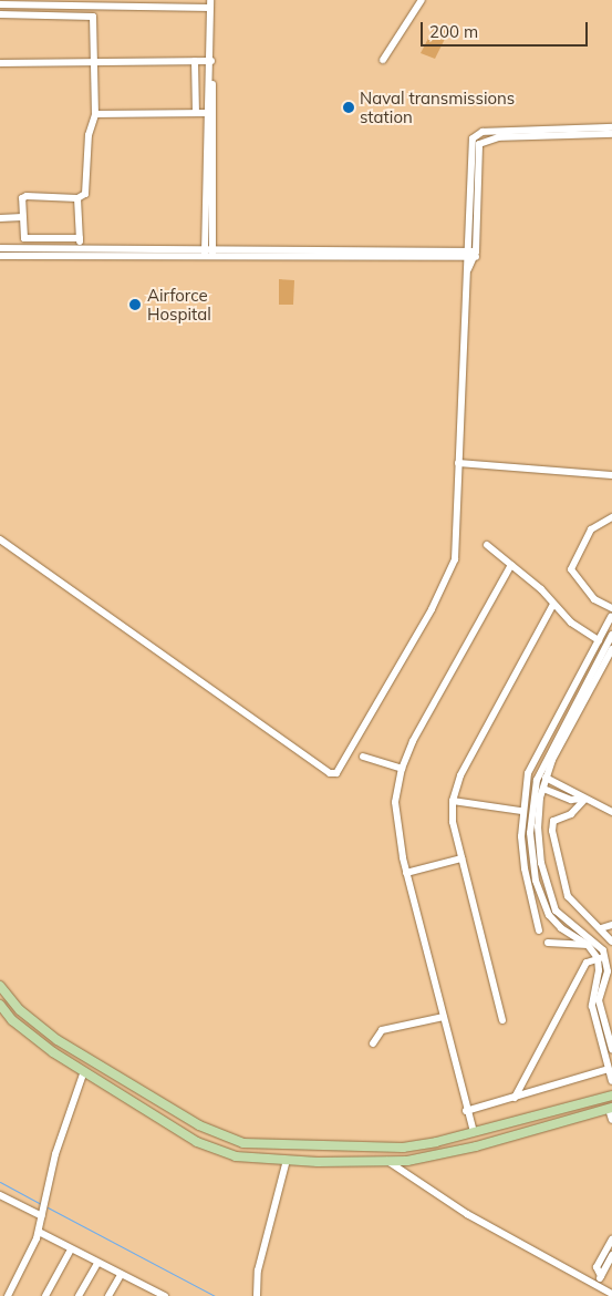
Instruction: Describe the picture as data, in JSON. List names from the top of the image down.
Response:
{
  "places": ["Naval transmissions station", "Airforce Hospital"],
  "scale_bar": "200 m"
}
